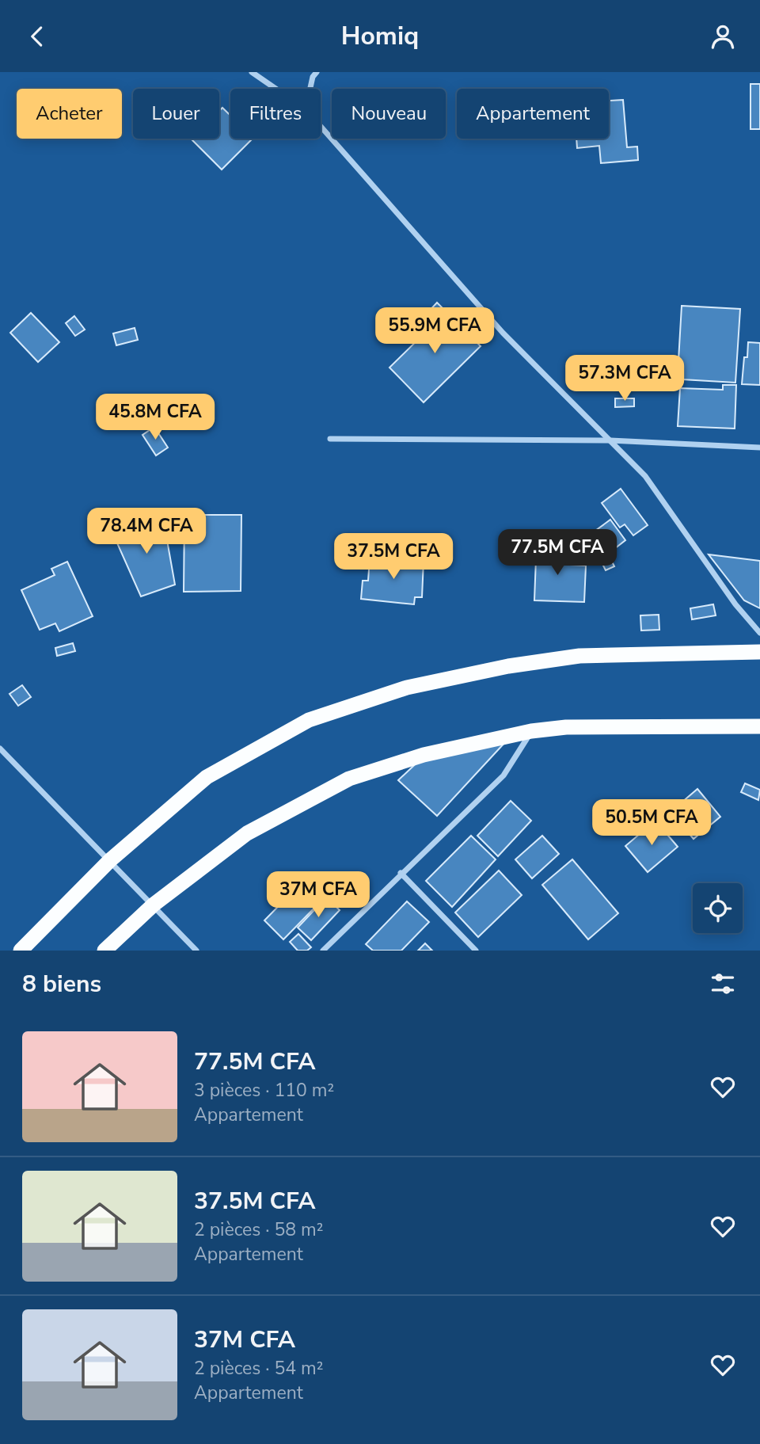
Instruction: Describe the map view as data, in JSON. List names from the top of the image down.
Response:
{
  "page": {
    "header": "Homiq",
    "chip": [
      "Acheter",
      "Louer",
      "Filtres",
      "Nouveau",
      "Appartement"
    ],
    "price": [
      "55.9M CFA",
      "57.3M CFA",
      "45.8M CFA",
      "78.4M CFA",
      "77.5M CFA",
      "37.5M CFA",
      "50.5M CFA",
      "37M CFA"
    ],
    "heading": "8 biens",
    "list": [
      {
        "name": "77.5M CFA",
        "note": "3 pièces · 110 m² · Appartement"
      },
      {
        "name": "37.5M CFA",
        "note": "2 pièces · 58 m² · Appartement"
      },
      {
        "name": "37M CFA",
        "note": "2 pièces · 54 m² · Appartement"
      }
    ]
  }
}
